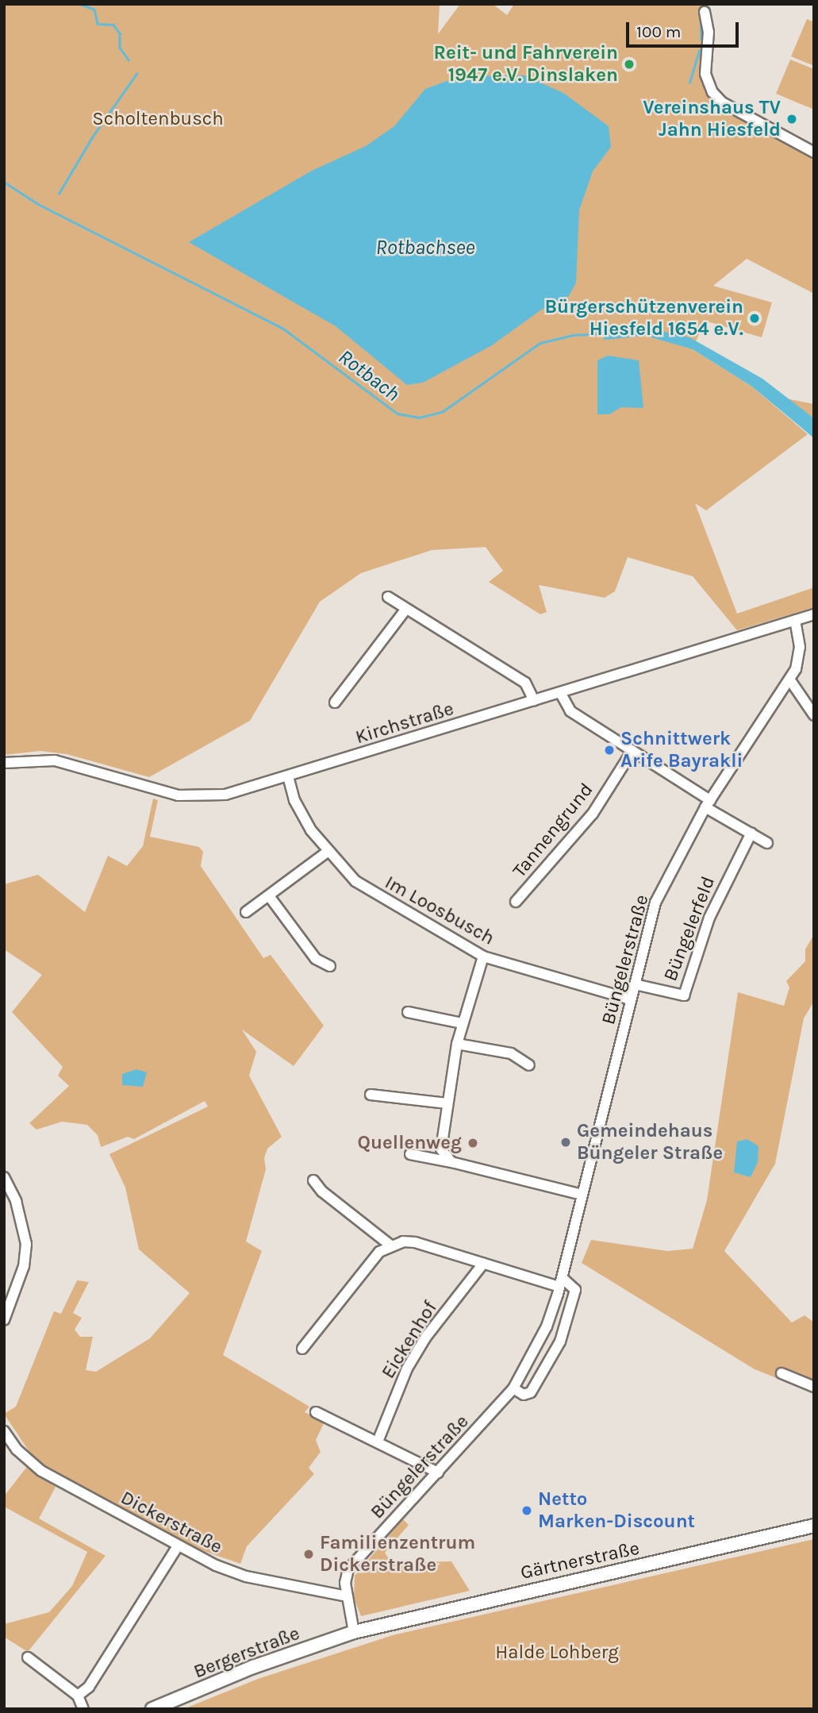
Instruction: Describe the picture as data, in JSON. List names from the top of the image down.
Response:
{
  "streets": {
    "main road": ["Gärtnerstraße", "Bergerstraße"],
    "street": [
      "Kirchstraße",
      "Tannengrund",
      "Im Loosbusch",
      "Büngelerfeld",
      "Büngelerstraße",
      "Eickenhof",
      "Dickerstraße"
    ]
  },
  "crossings": [
    ["Kirchstraße", "Im Loosbusch"],
    ["Kirchstraße", "Büngelerstraße"],
    ["Im Loosbusch", "Büngelerstraße"],
    ["Büngelerfeld", "Büngelerstraße"],
    ["Büngelerstraße", "Dickerstraße"],
    ["Büngelerstraße", "Gärtnerstraße"],
    ["Büngelerstraße", "Bergerstraße"],
    ["Gärtnerstraße", "Bergerstraße"]
  ],
  "water": ["Rotbachsee", "Rotbach"],
  "parks": ["Scholtenbusch", "Halde Lohberg"],
  "places": [
    "Reit- und Fahrverein 1947 e.V. Dinslaken",
    "Vereinshaus TV Jahn Hiesfeld",
    "Bürgerschützenverein Hiesfeld 1654 e.V.",
    "Schnittwerk Arife Bayrakli",
    "Gemeindehaus Büngeler Straße",
    "Quellenweg",
    "Netto Marken-Discount",
    "Familienzentrum Dickerstraße"
  ],
  "scale_bar": "100 m"
}
